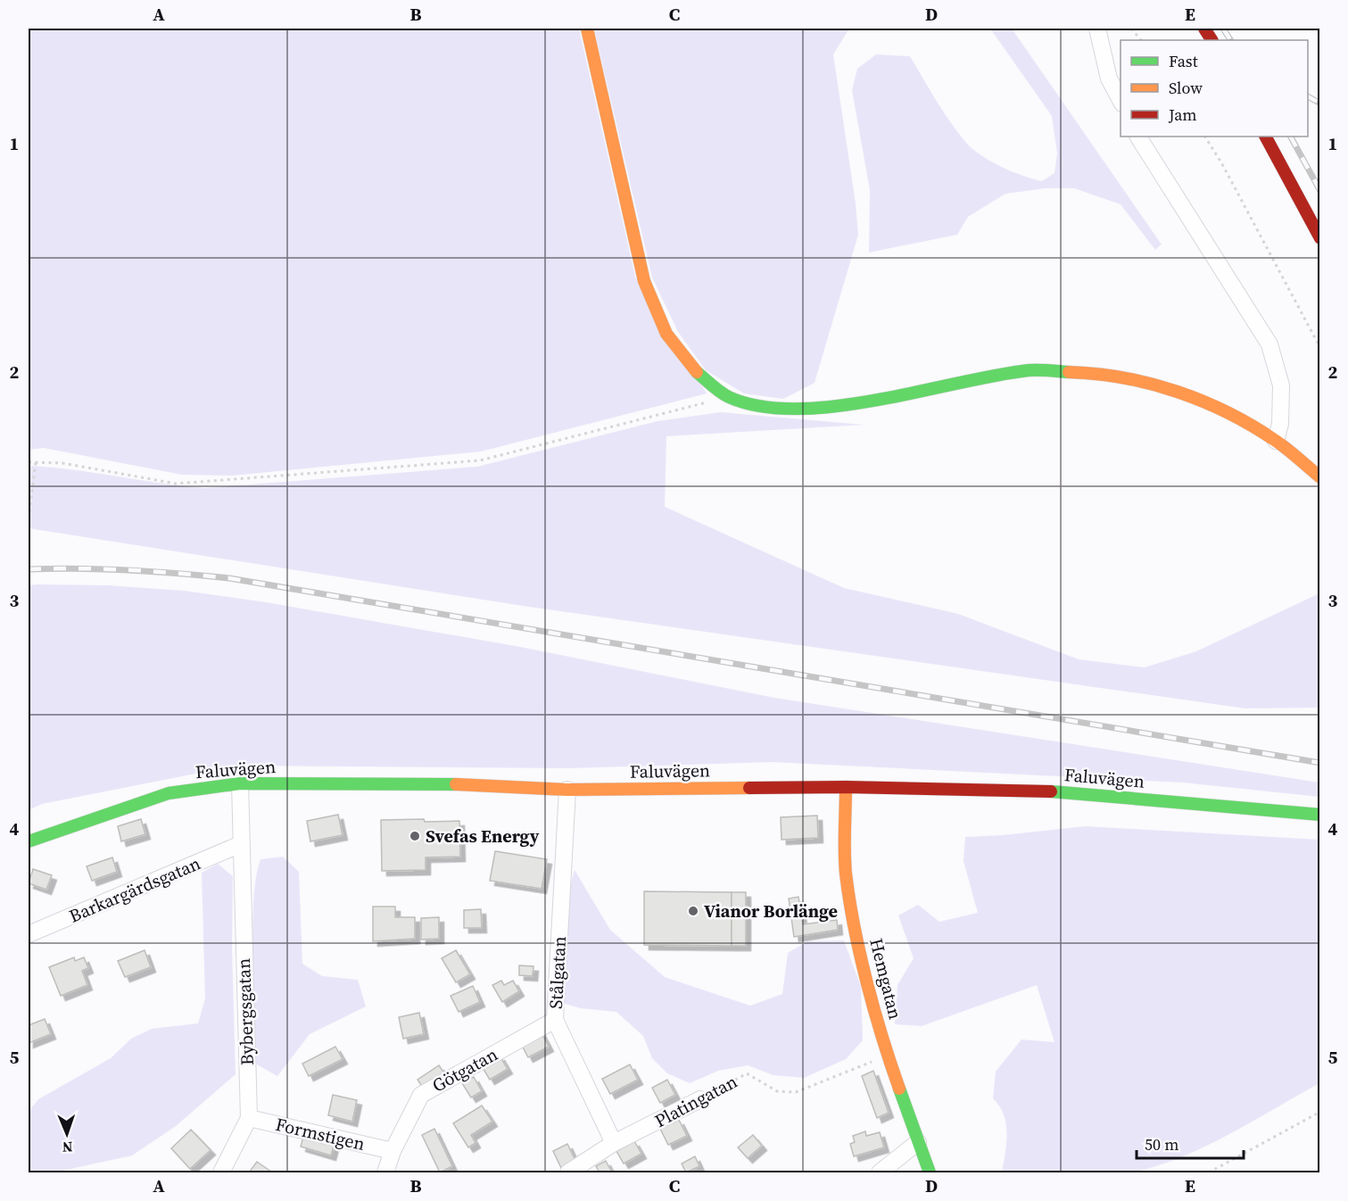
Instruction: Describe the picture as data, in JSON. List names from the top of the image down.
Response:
{
  "streets": {
    "street": [
      "Faluvägen",
      "Barkargärdsgatan",
      "Stålgatan",
      "Hemgatan",
      "Bybergsgatan",
      "Götgatan",
      "Platingatan",
      "Formstigen"
    ]
  },
  "crossings": [
    ["Faluvägen", "Stålgatan"],
    ["Faluvägen", "Hemgatan"],
    ["Barkargärdsgatan", "Bybergsgatan"],
    ["Stålgatan", "Götgatan"],
    ["Stålgatan", "Platingatan"],
    ["Hemgatan", "Platingatan"],
    ["Bybergsgatan", "Formstigen"],
    ["Götgatan", "Formstigen"]
  ],
  "places": ["Svefas Energy", "Vianor Borlänge"],
  "legend": ["Fast", "Slow", "Jam"],
  "scale_bar": "50 m",
  "north": "bottom",
  "grid": {
    "columns": [
      "A",
      "B",
      "C",
      "D",
      "E"
    ],
    "rows": [
      "1",
      "2",
      "3",
      "4",
      "5"
    ]
  }
}
